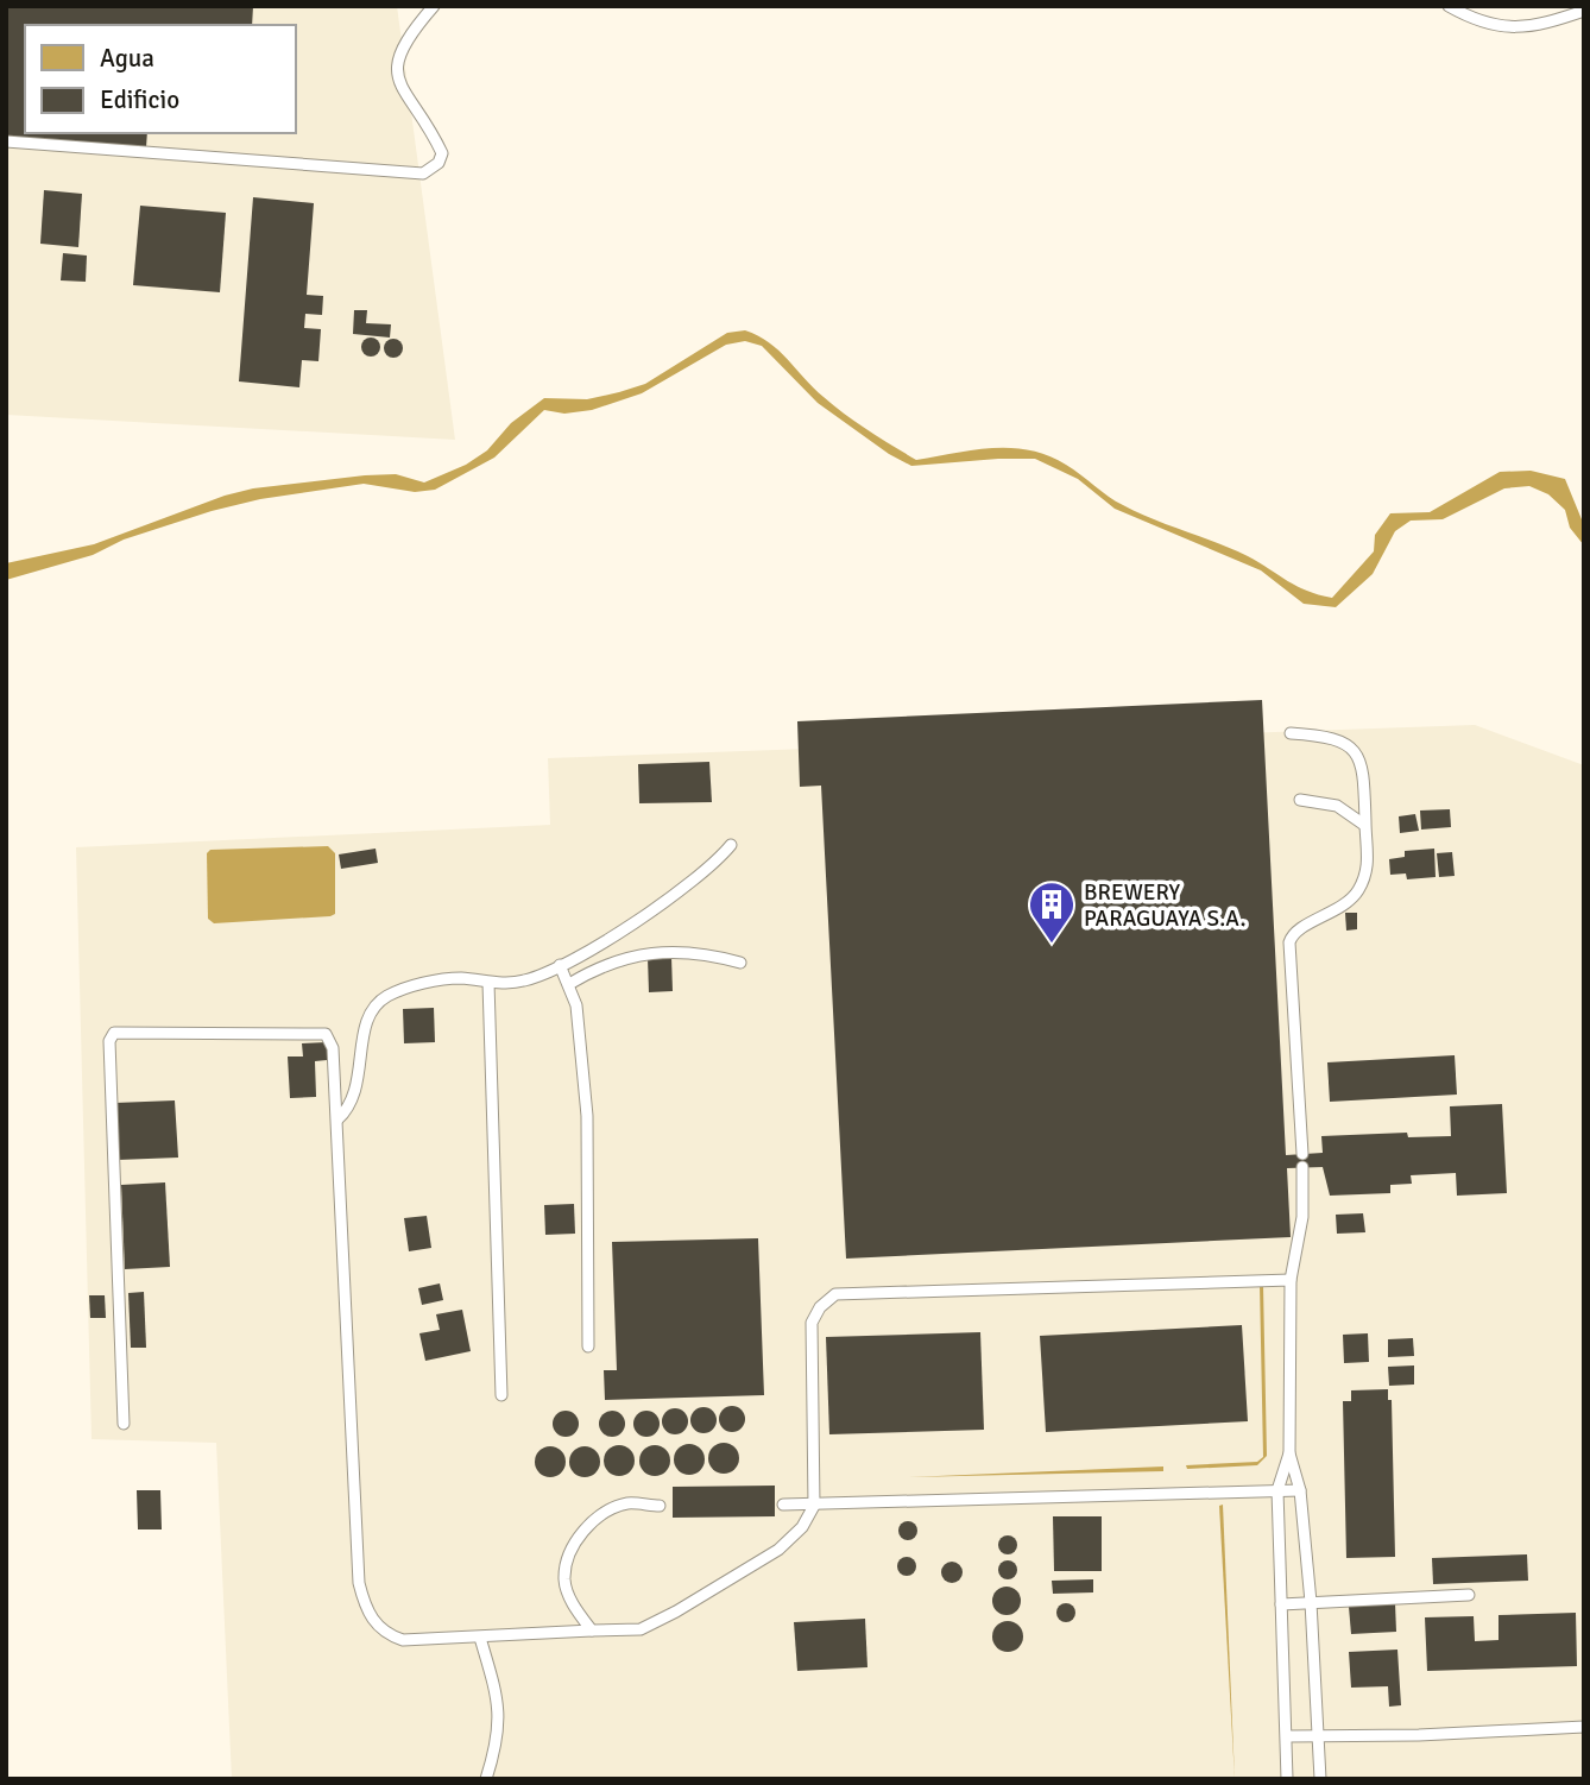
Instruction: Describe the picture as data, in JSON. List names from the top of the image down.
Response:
{
  "places": {
    "building": ["BREWERY PARAGUAYA S.A."]
  },
  "legend": ["Agua", "Edificio"]
}
